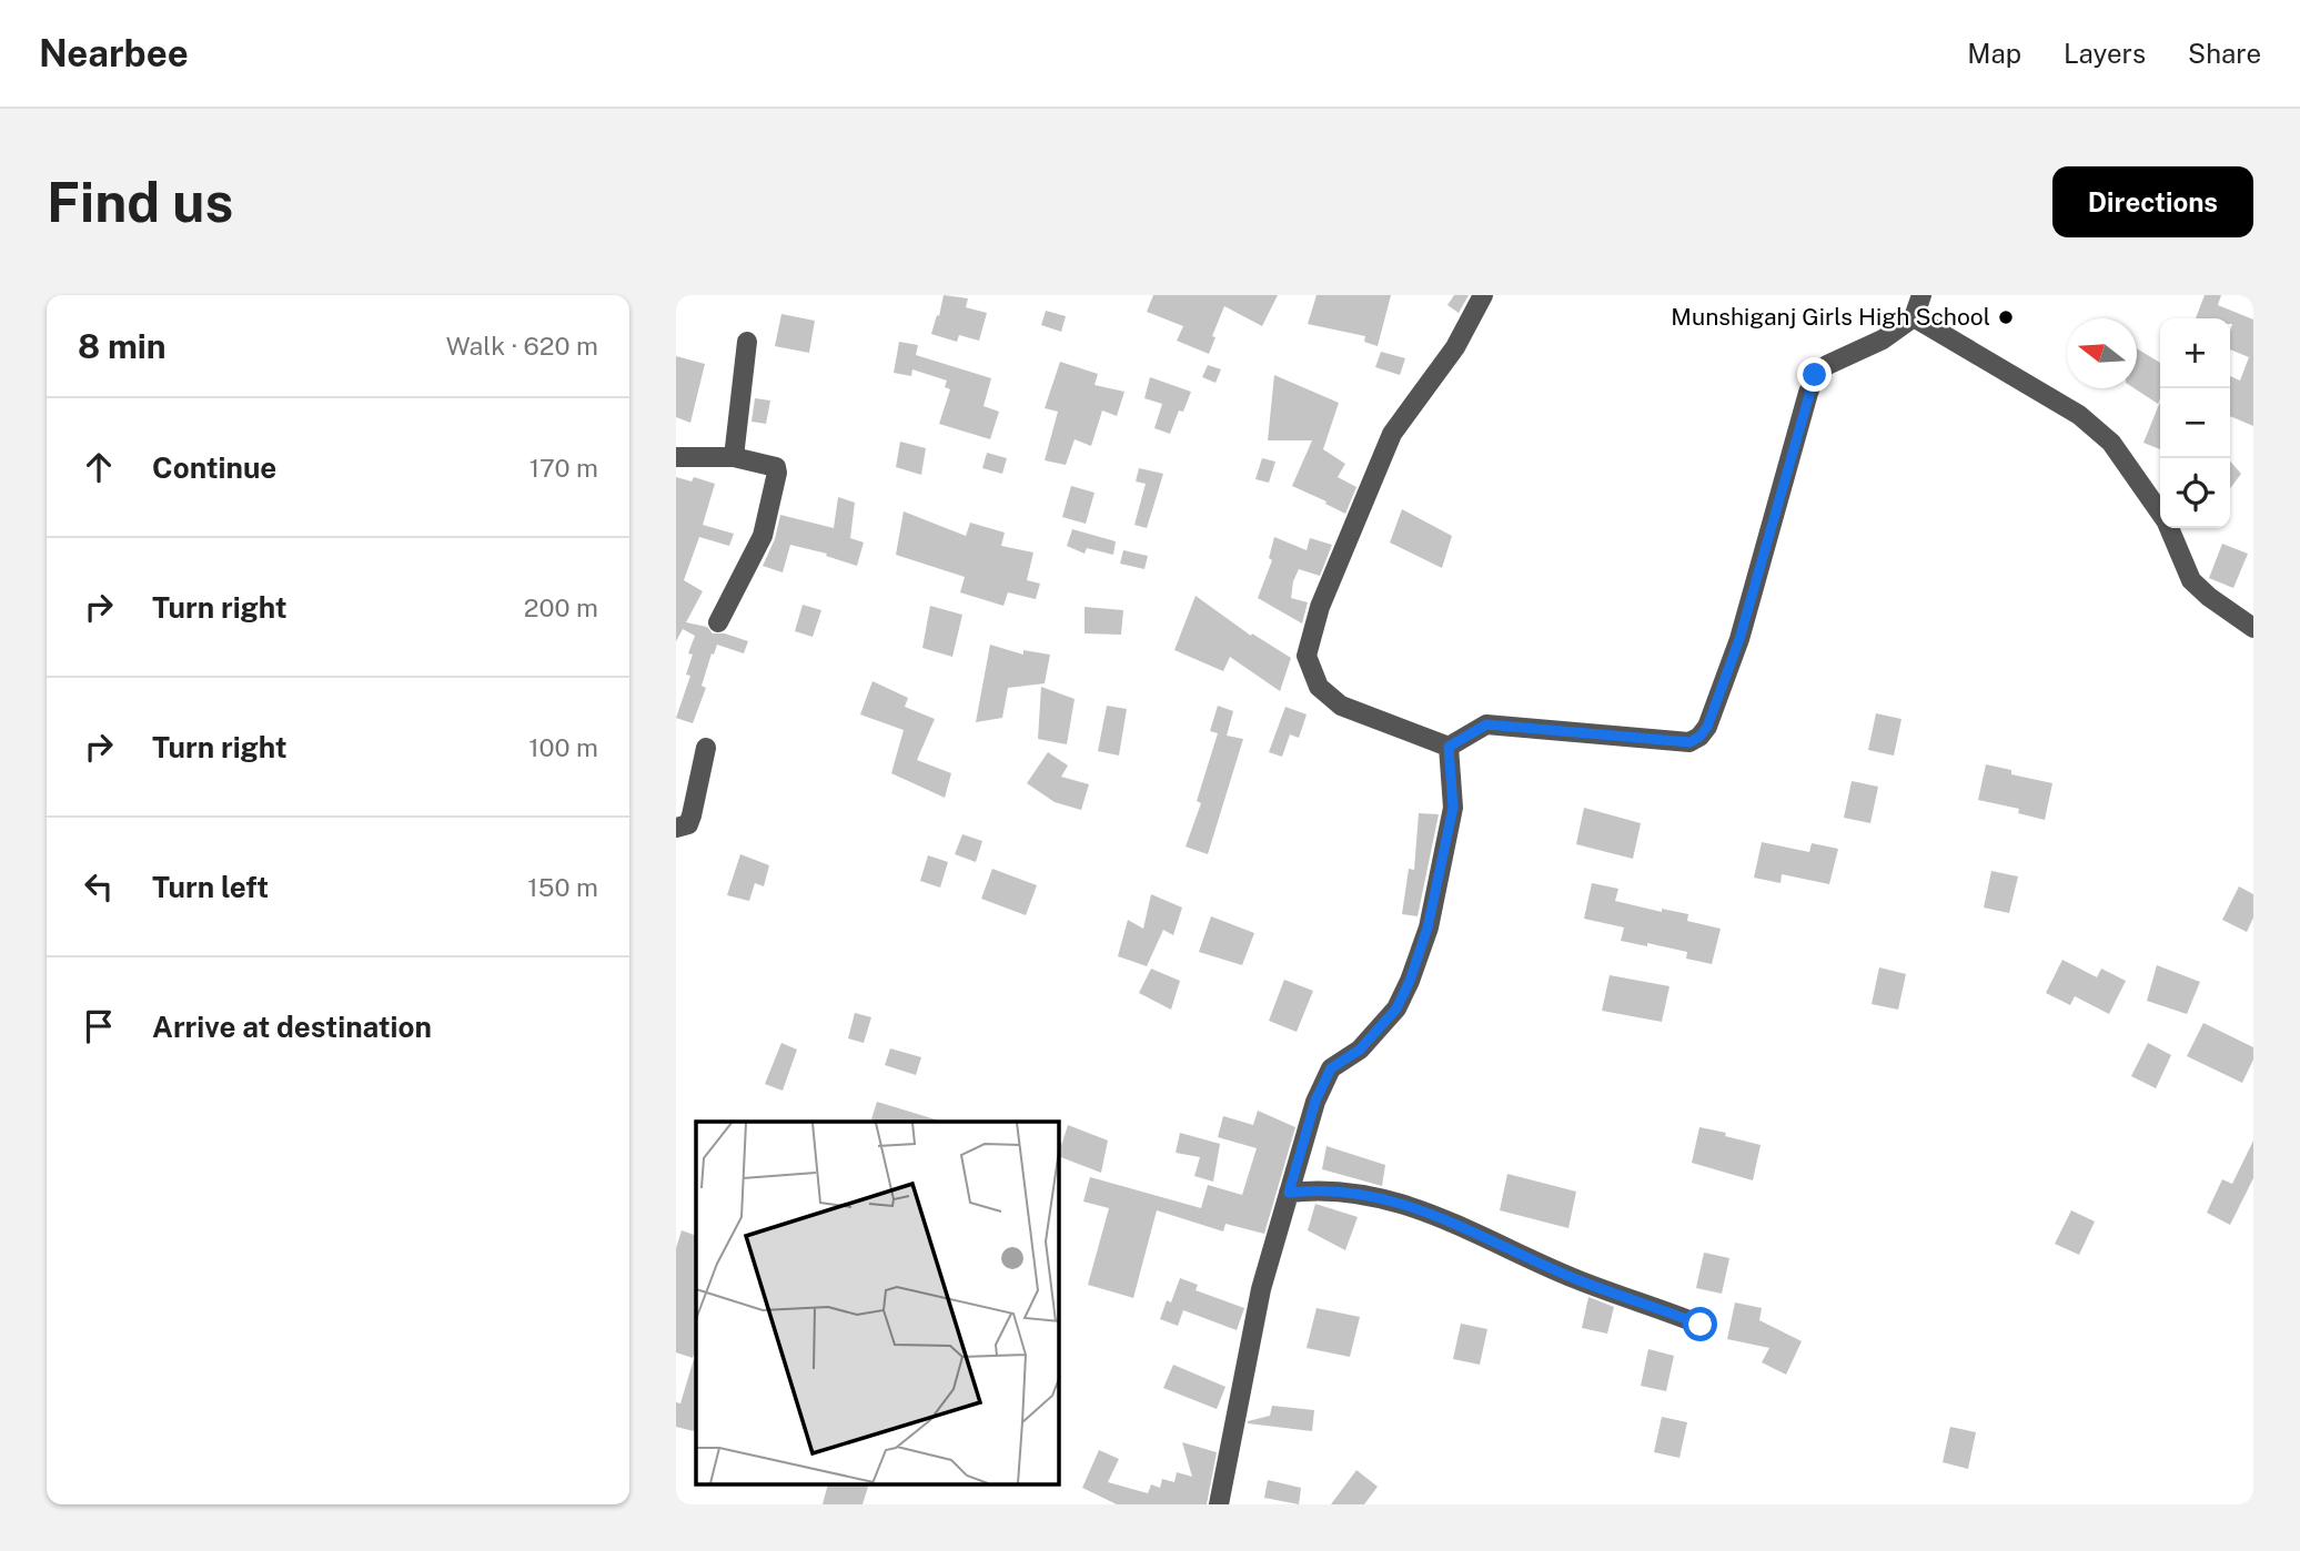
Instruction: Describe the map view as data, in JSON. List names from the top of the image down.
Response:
{
  "places": ["Munshiganj Girls High School"],
  "north": "left",
  "page": {
    "header": "Nearbee",
    "nav": ["Map", "Layers", "Share"],
    "buttons": "Directions",
    "title": "Find us",
    "heading": ["8 min", "Walk · 620 m"],
    "map_buttons": ["+", "−"],
    "list": [
      ["Continue", "170 m"],
      ["Turn right", "200 m"],
      ["Turn right", "100 m"],
      ["Turn left", "150 m"],
      "Arrive at destination"
    ]
  }
}
